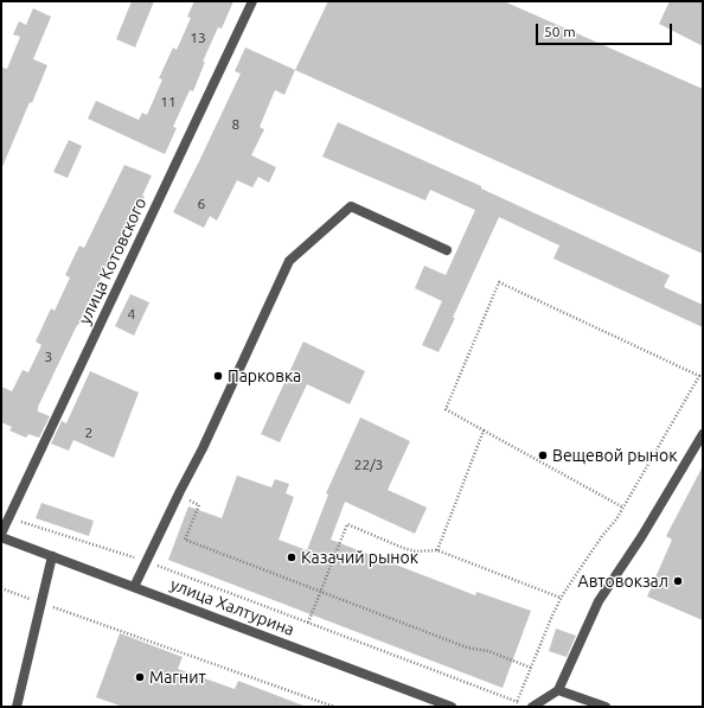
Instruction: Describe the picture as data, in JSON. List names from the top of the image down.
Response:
{
  "streets": {
    "street": ["улица Котовского", "улица Халтурина"]
  },
  "crossings": [
    ["улица Котовского", "улица Халтурина"]
  ],
  "places": [
    "Парковка",
    "Вещевой рынок",
    "Казачий рынок",
    "Автовокзал",
    "Магнит"
  ],
  "house_numbers": [
    "13",
    "11",
    "8",
    "6",
    "4",
    "3",
    "2",
    "22/3"
  ],
  "scale_bar": "50 m"
}
